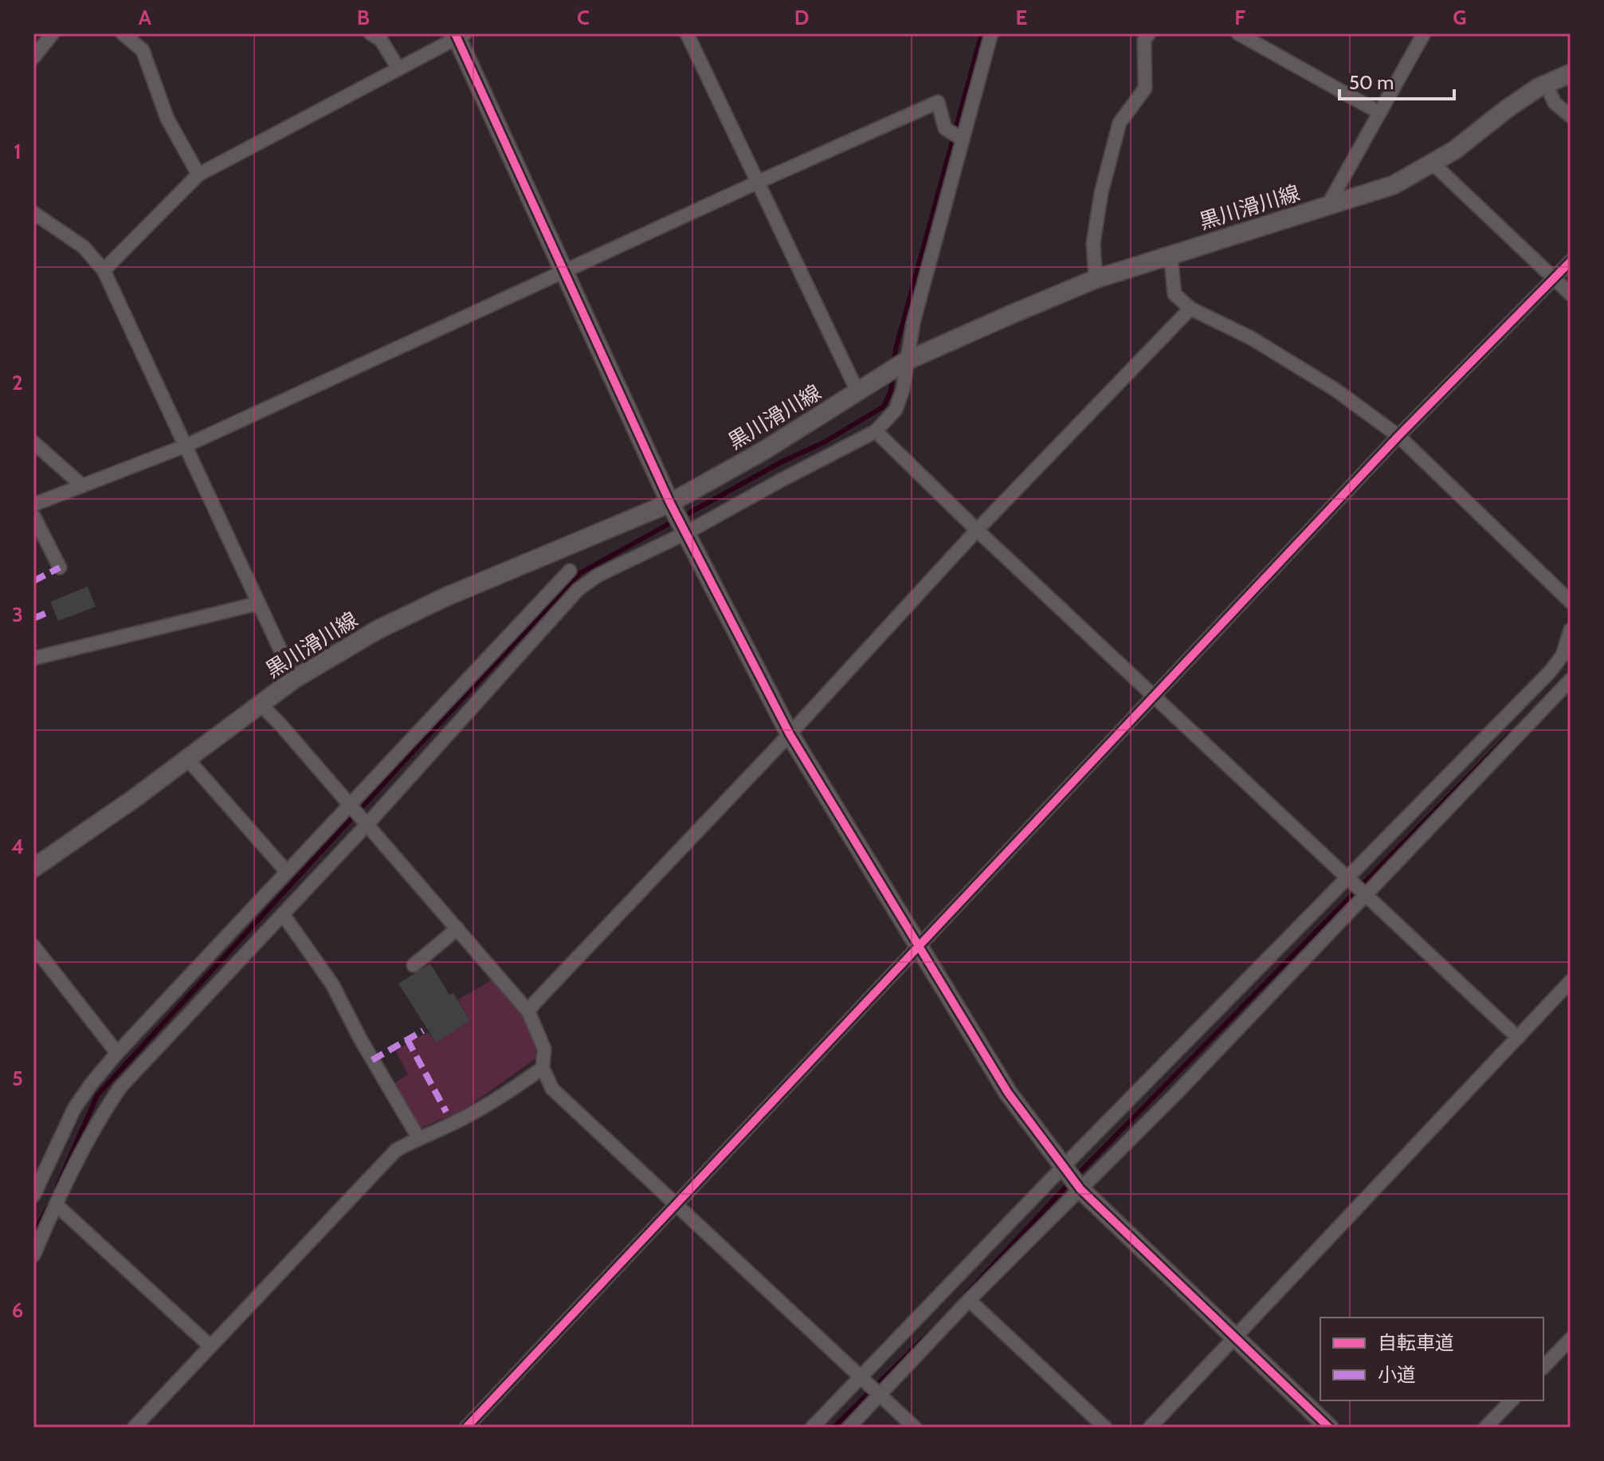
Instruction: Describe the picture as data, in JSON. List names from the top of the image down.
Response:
{
  "streets": {
    "main road": ["黒川滑川線"]
  },
  "legend": ["自転車道", "小道"],
  "scale_bar": "50 m",
  "grid": {
    "columns": [
      "A",
      "B",
      "C",
      "D",
      "E",
      "F",
      "G"
    ],
    "rows": [
      "1",
      "2",
      "3",
      "4",
      "5",
      "6"
    ]
  }
}
